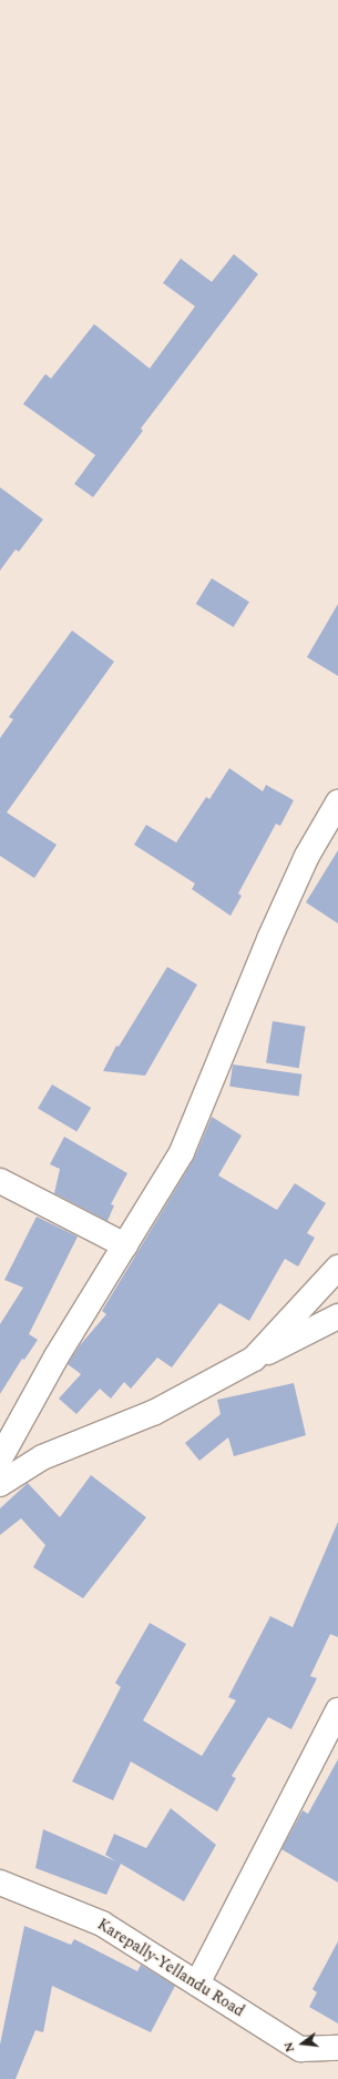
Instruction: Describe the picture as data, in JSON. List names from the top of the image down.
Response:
{
  "streets": {
    "street": ["Karepally-Yellandu Road"]
  },
  "north": "left"
}
